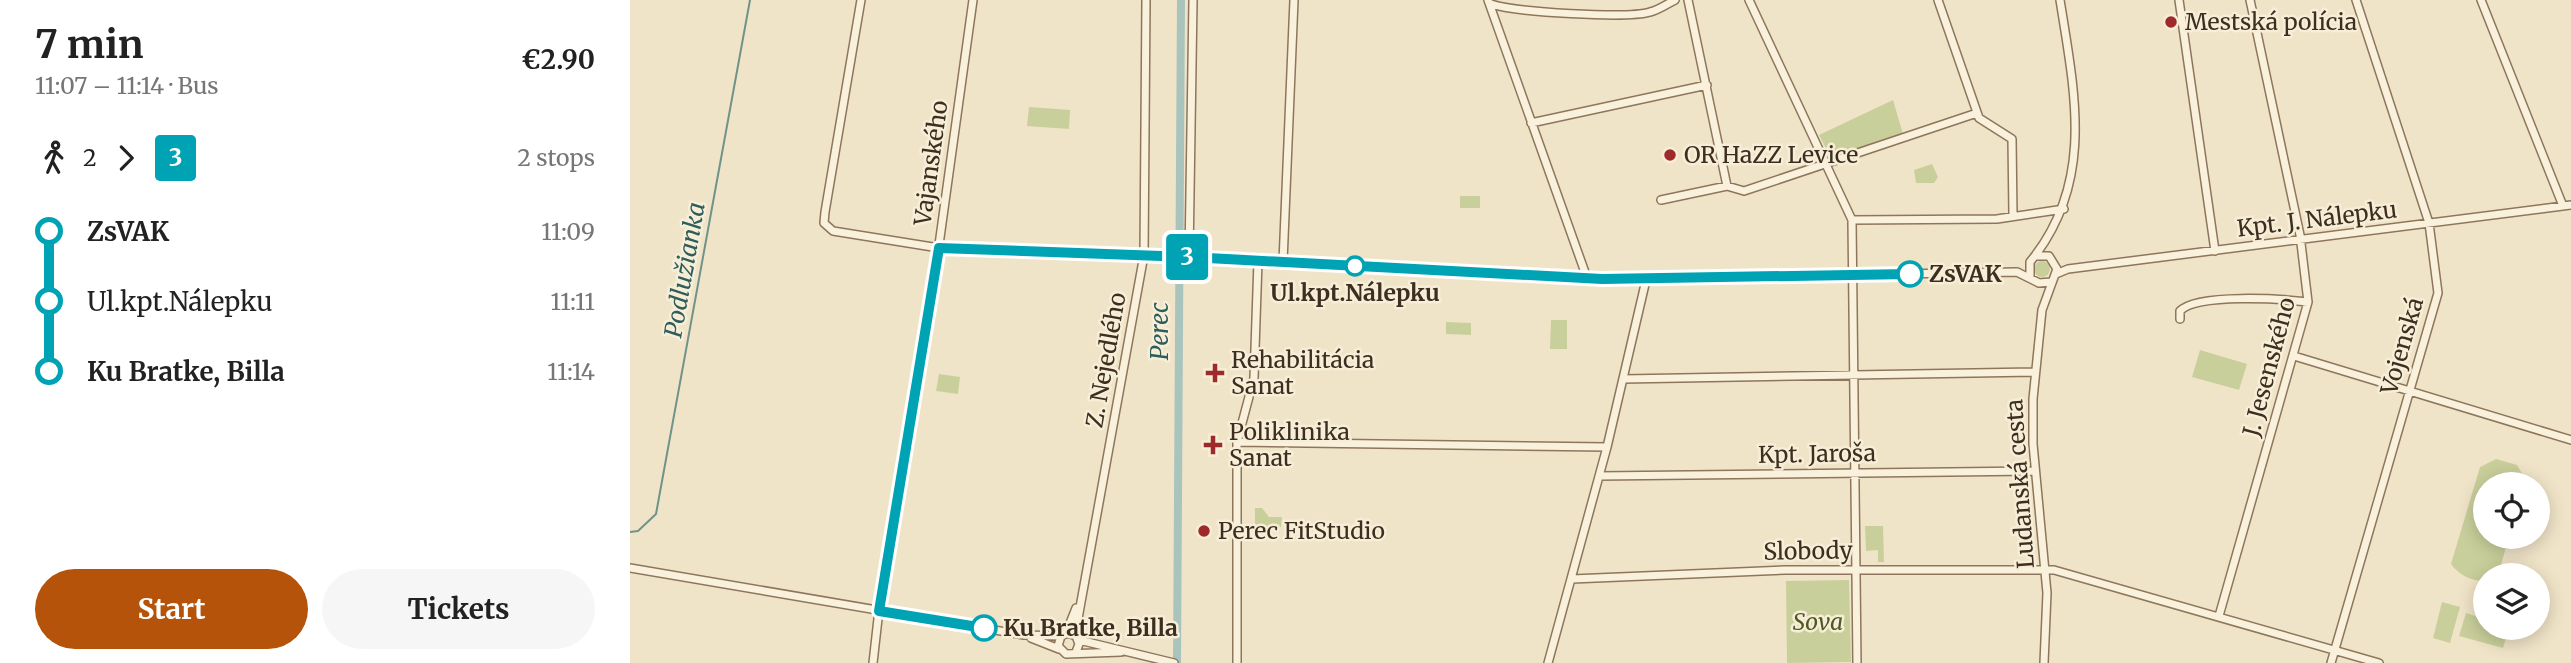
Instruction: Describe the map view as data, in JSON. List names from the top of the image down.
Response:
{
  "streets": {
    "street": [
      "Vajanského",
      "Kpt. J. Nálepku",
      "Vojenská",
      "Z. Nejedlého",
      "J. Jesenského",
      "Kpt. Jaroša",
      "Ludanská cesta",
      "Slobody"
    ]
  },
  "crossings": [
    ["Kpt. J. Nálepku", "Vojenská"],
    ["Kpt. J. Nálepku", "J. Jesenského"],
    ["Kpt. J. Nálepku", "Ludanská cesta"],
    ["Vojenská", "Slobody"],
    ["J. Jesenského", "Slobody"],
    ["Kpt. Jaroša", "Ludanská cesta"],
    ["Ludanská cesta", "Slobody"]
  ],
  "water": ["Podlužianka", "Perec"],
  "parks": ["Sova"],
  "places": {
    "other": [
      "Mestská polícia",
      "OR HaZZ Levice",
      "Ul.kpt.Nálepku",
      "ZsVAK",
      "Perec FitStudio",
      "Ku Bratke, Billa"
    ],
    "health": ["Rehabilitácia Sanat", "Poliklinika Sanat"]
  },
  "lines": ["bus line 3"],
  "page": {
    "heading": ["7 min", "11:07 – 11:14 · Bus", "€2.90"],
    "on_map": "3",
    "legs": ["2", "3", "2 stops"],
    "list": [
      {
        "name": "ZsVAK",
        "value": "11:09"
      },
      {
        "name": "Ul.kpt.Nálepku",
        "value": "11:11"
      },
      {
        "name": "Ku Bratke, Billa",
        "value": "11:14"
      }
    ],
    "buttons": ["Start", "Tickets"]
  }
}
